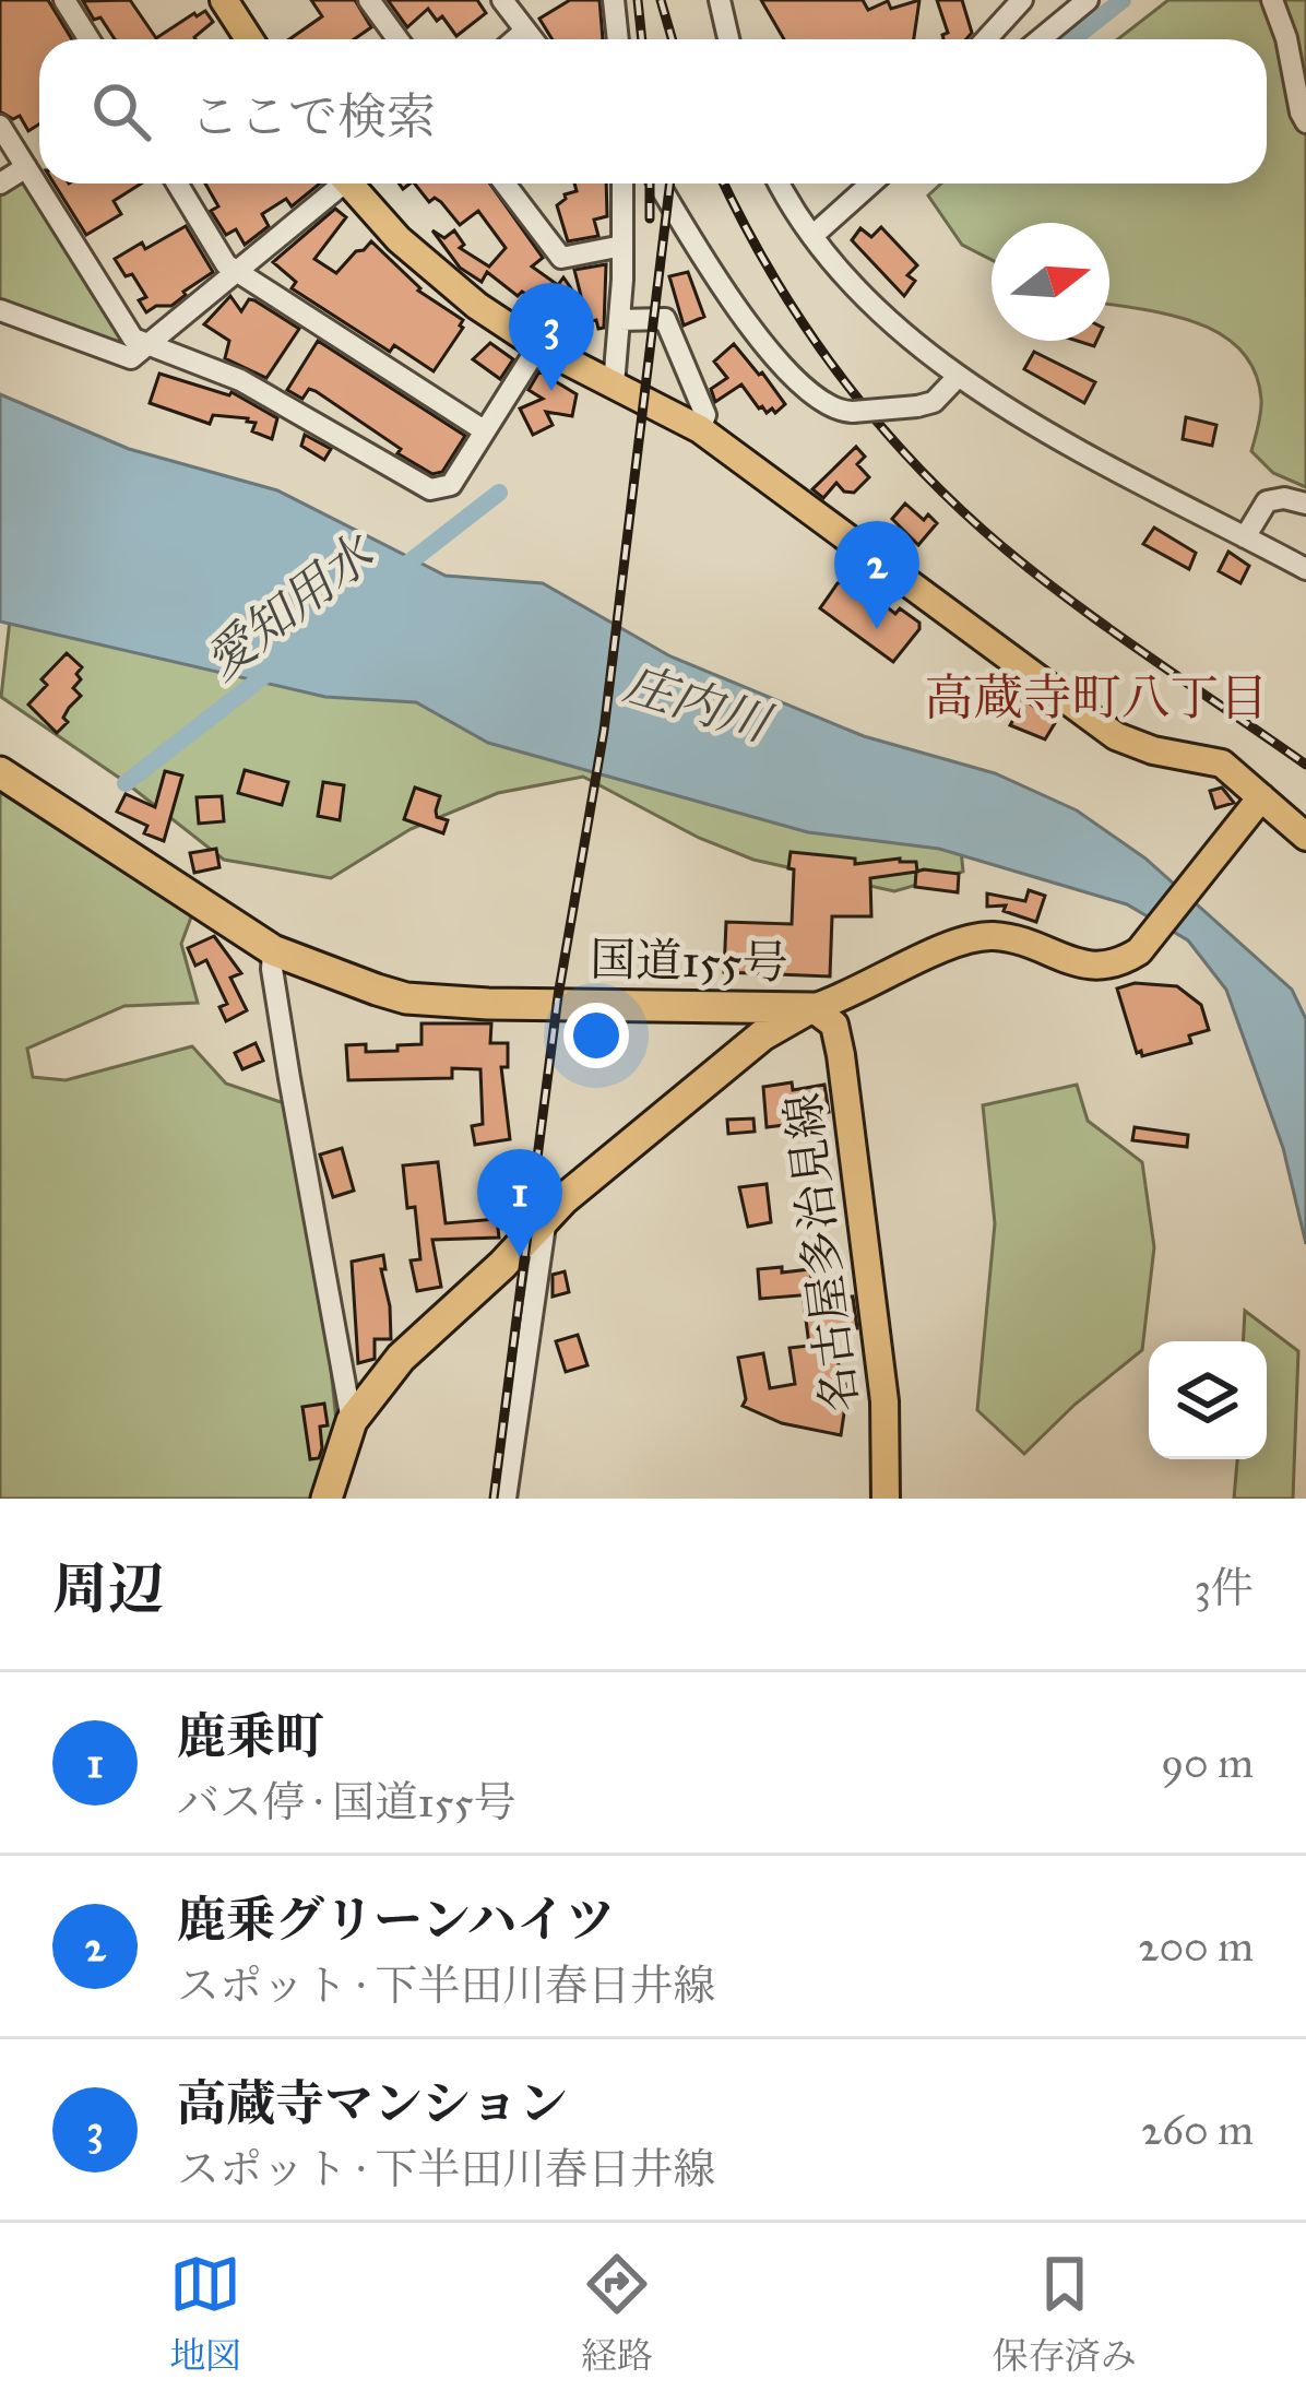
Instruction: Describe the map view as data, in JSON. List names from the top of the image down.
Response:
{
  "streets": {
    "highway": ["国道155号"],
    "main road": ["名古屋多治見線"]
  },
  "crossings": [
    ["国道155号", "名古屋多治見線"]
  ],
  "districts": ["高蔵寺町八丁目"],
  "water": ["愛知用水", "庄内川"],
  "north": "right",
  "page": {
    "search": "ここで検索",
    "pins": ["3", "2", "1"],
    "heading": ["周辺", "3件"],
    "list": [
      {
        "mark": "1",
        "name": "鹿乗町",
        "note": "バス停 · 国道155号",
        "value": "90 m"
      },
      {
        "mark": "2",
        "name": "鹿乗グリーンハイツ",
        "note": "スポット · 下半田川春日井線",
        "value": "200 m"
      },
      {
        "mark": "3",
        "name": "高蔵寺マンション",
        "note": "スポット · 下半田川春日井線",
        "value": "260 m"
      }
    ],
    "nav": ["地図", "経路", "保存済み"]
  }
}
